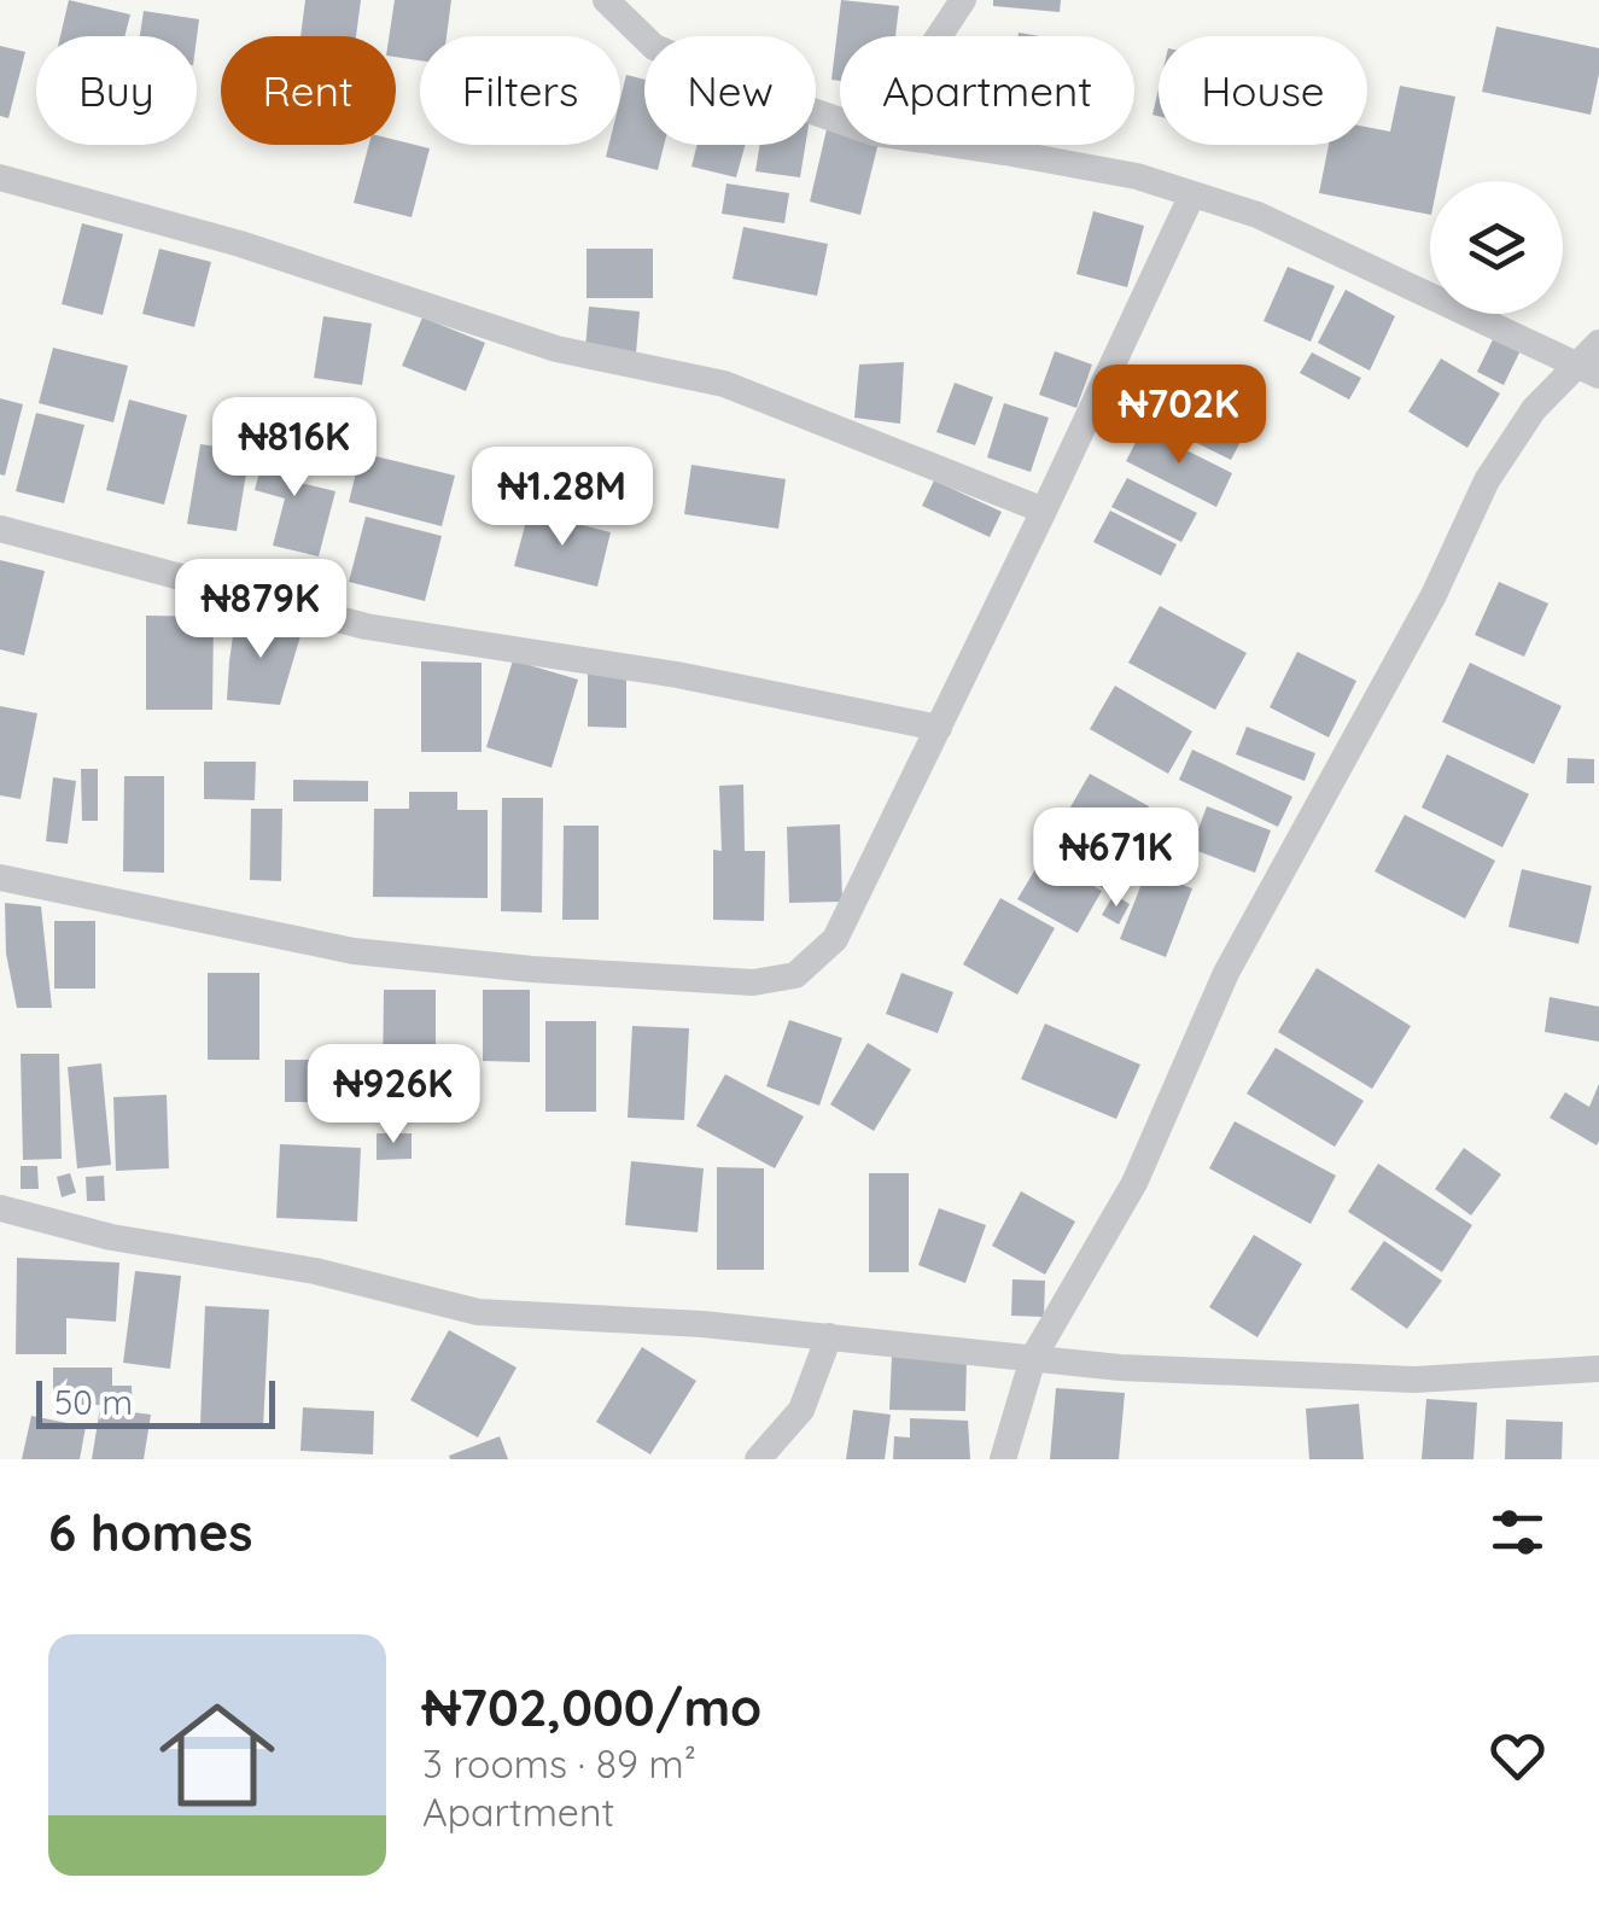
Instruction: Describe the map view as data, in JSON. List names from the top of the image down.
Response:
{
  "scale_bar": "50 m",
  "page": {
    "chip": [
      "Buy",
      "Rent",
      "Filters",
      "New",
      "Apartment",
      "House"
    ],
    "price": [
      "₦702K",
      "₦816K",
      "₦1.28M",
      "₦879K",
      "₦671K",
      "₦926K"
    ],
    "scale": "50 m",
    "heading": "6 homes",
    "list": [
      {
        "name": "₦702,000/mo",
        "note": "3 rooms · 89 m² · Apartment"
      }
    ]
  }
}
